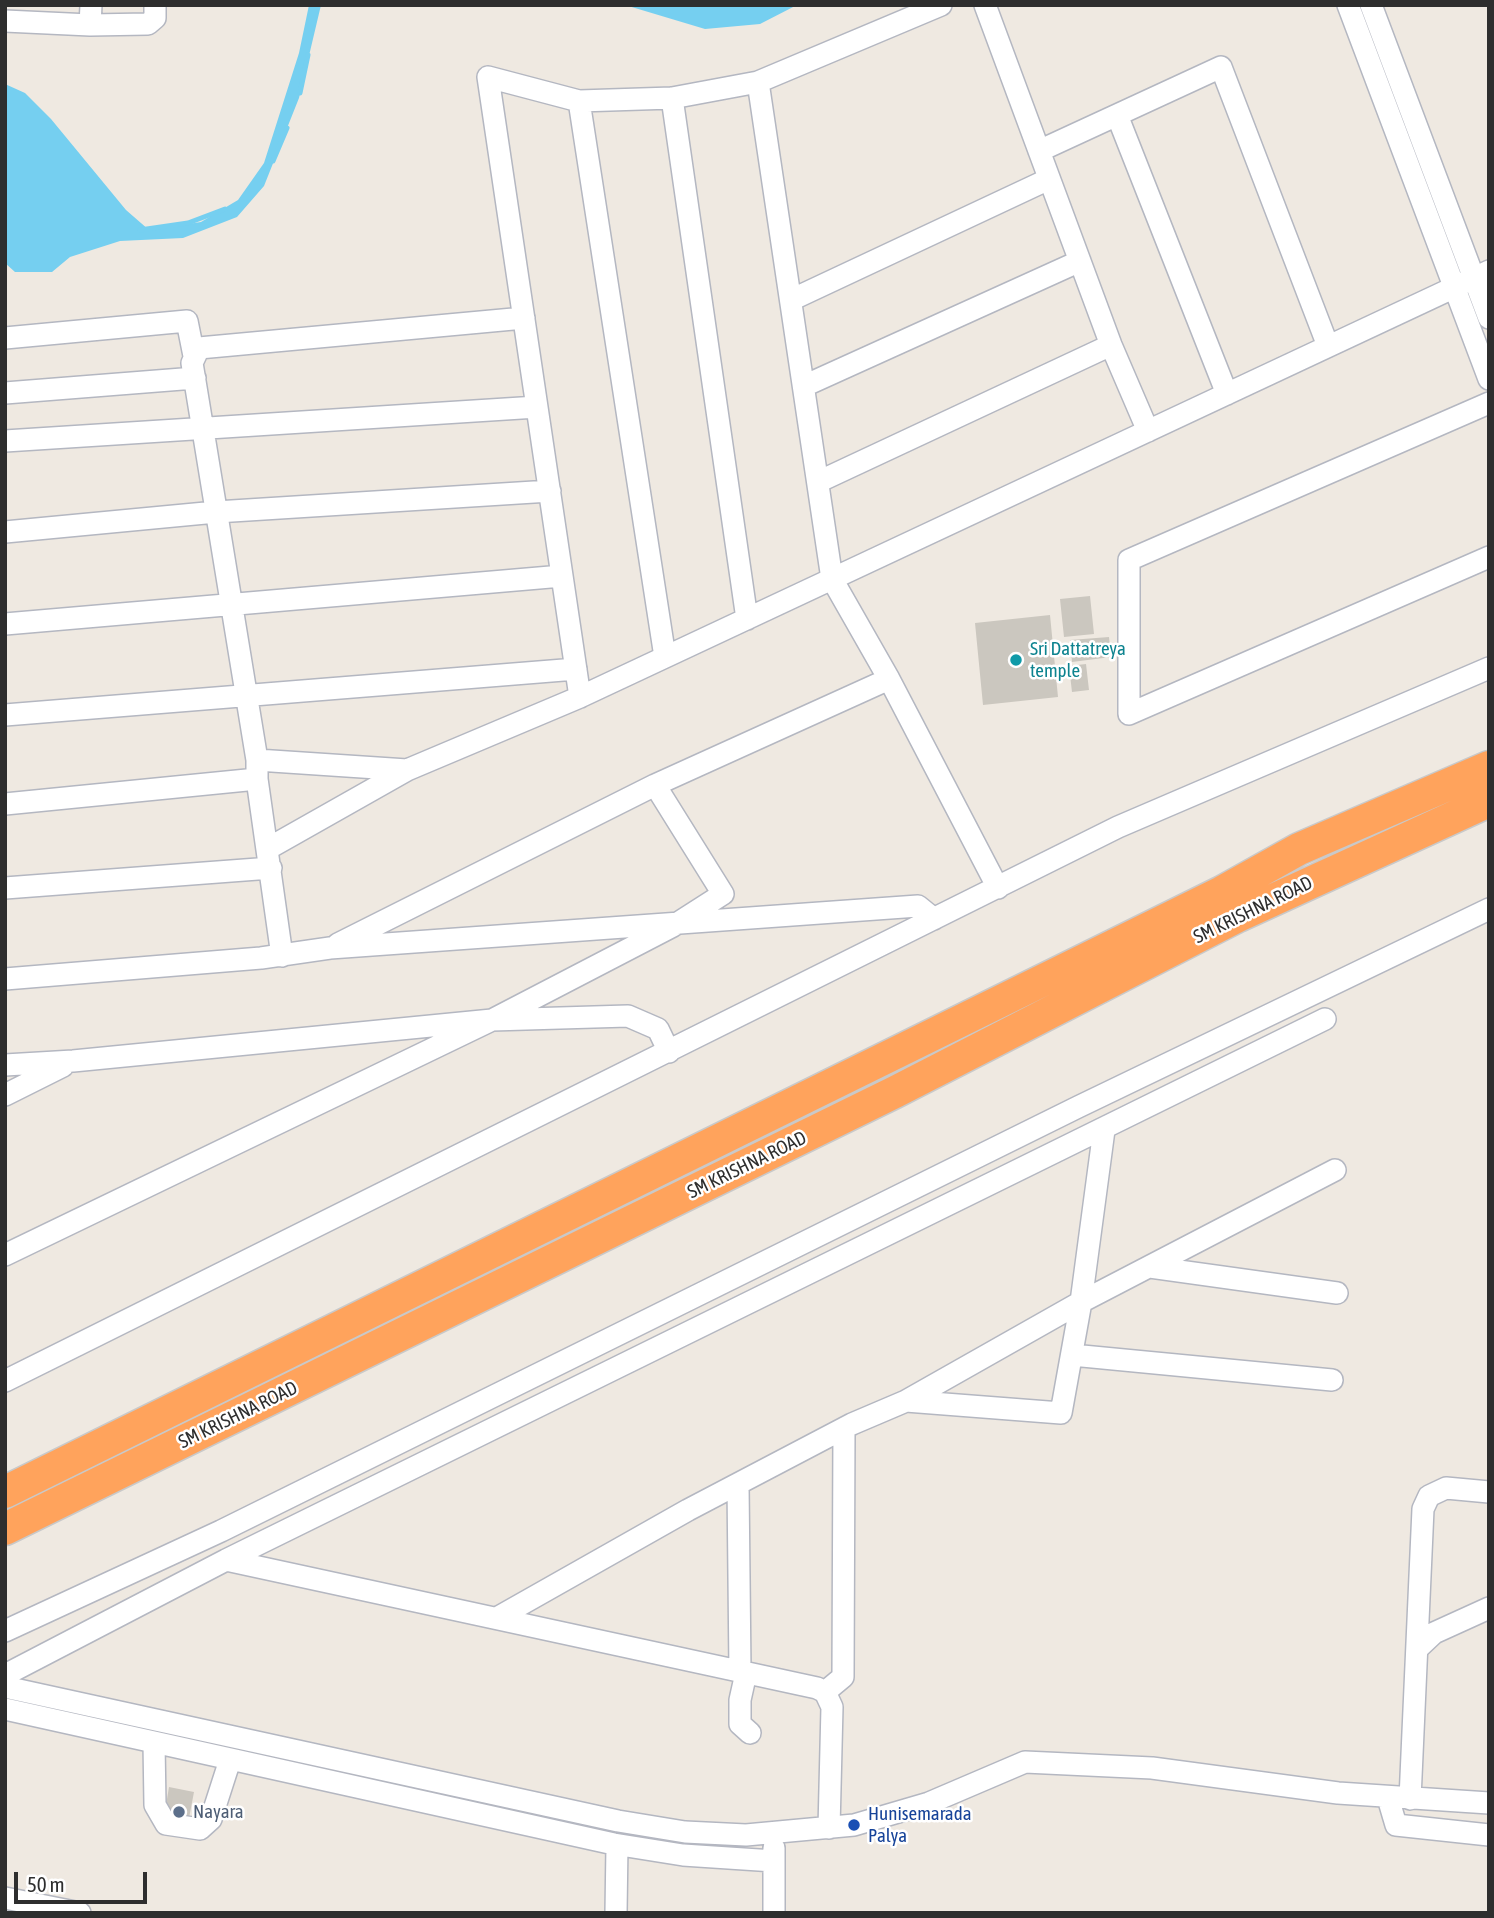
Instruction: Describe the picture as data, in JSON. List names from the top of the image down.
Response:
{
  "streets": {
    "highway": ["SM KRISHNA ROAD"]
  },
  "places": ["Sri Dattatreya temple", "Nayara", "Hunisemarada Palya"],
  "scale_bar": "50 m"
}
